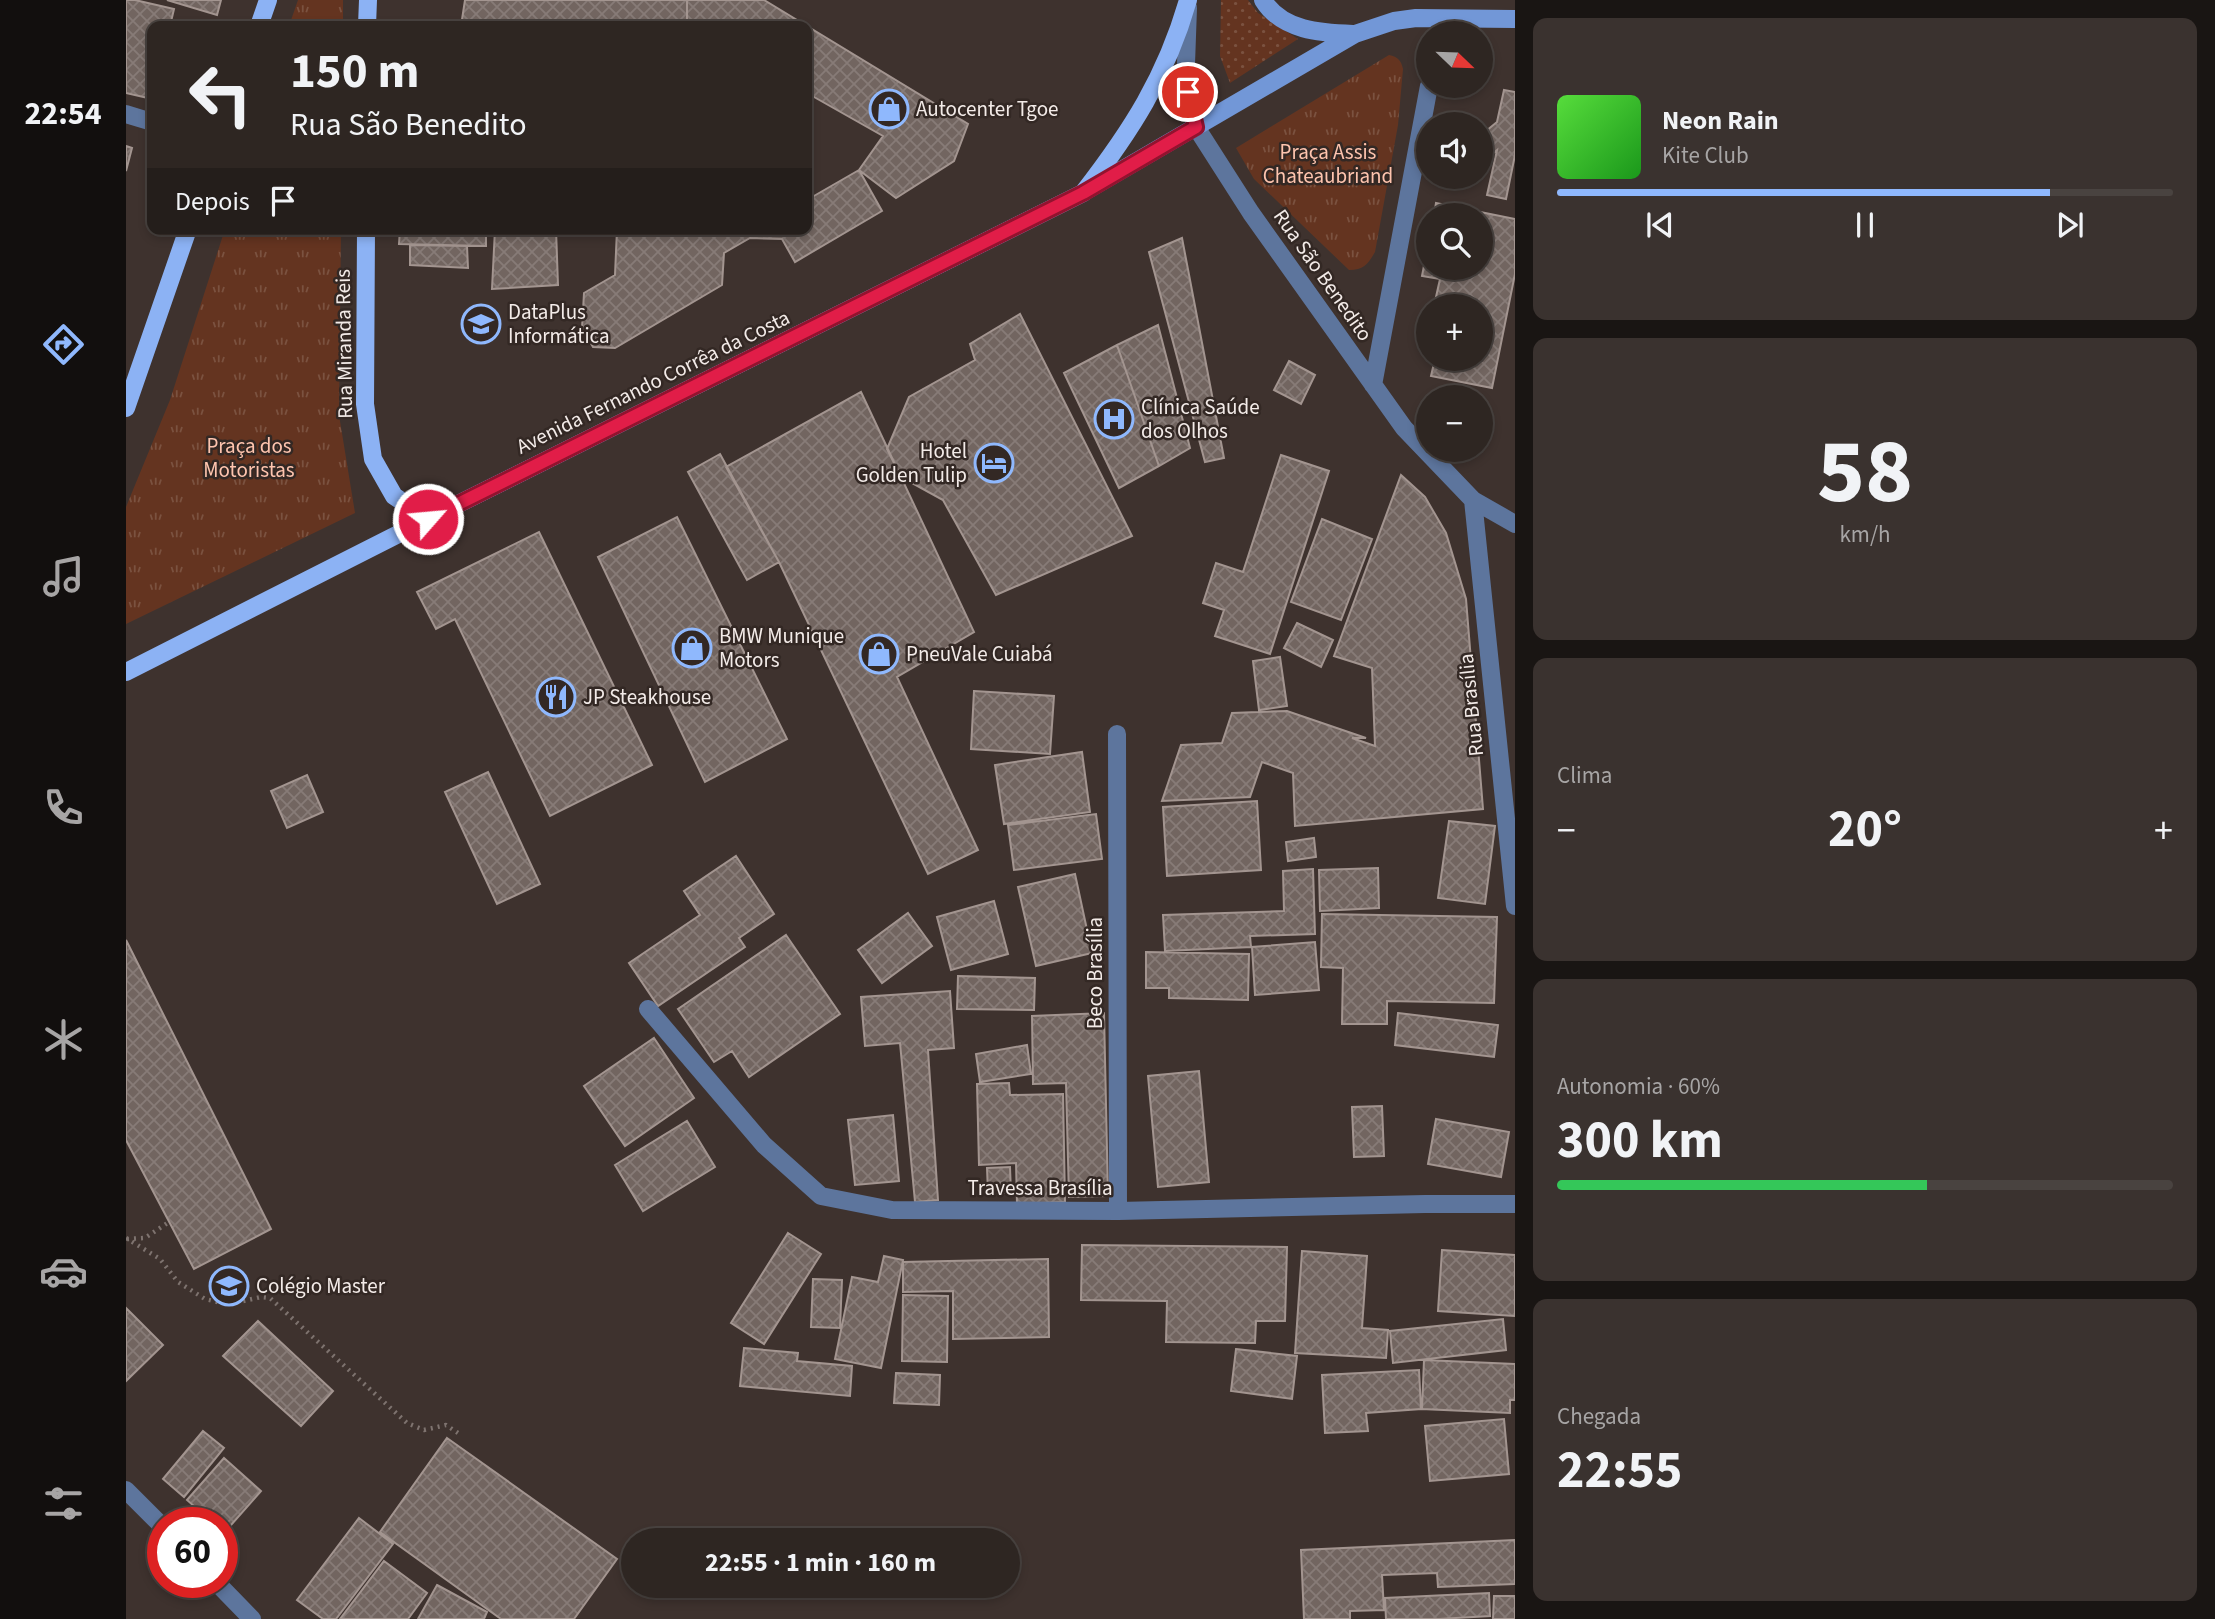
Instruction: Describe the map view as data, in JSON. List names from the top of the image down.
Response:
{
  "streets": {
    "main road": ["Rua Miranda Reis", "Avenida Fernando Corrêa da Costa"],
    "street": [
      "Rua São Benedito",
      "Rua Brasília",
      "Beco Brasília",
      "Travessa Brasília"
    ]
  },
  "crossings": [
    ["Rua São Benedito", "Avenida Fernando Corrêa da Costa"],
    ["Rua São Benedito", "Rua Brasília"],
    ["Rua Miranda Reis", "Avenida Fernando Corrêa da Costa"],
    ["Beco Brasília", "Travessa Brasília"]
  ],
  "parks": ["Praça Assis Chateaubriand", "Praça dos Motoristas"],
  "places": {
    "shop": ["Autocenter Tgoe", "BMW Munique Motors", "PneuVale Cuiabá"],
    "school or university": ["DataPlus Informática", "Colégio Master"],
    "hospital": ["Clínica Saúde dos Olhos"],
    "hotel": ["Hotel Golden Tulip"],
    "restaurant": ["JP Steakhouse"]
  },
  "north": "bottom right",
  "page": {
    "tabs": "22:54",
    "map_buttons": ["+", "−"],
    "turn": ["150 m", "Rua São Benedito"],
    "song": ["Neon Rain", "Kite Club"],
    "then": "Depois",
    "tile": [
      ["58", "km/h"],
      "Clima",
      ["Autonomia · 60%", "300 km"],
      ["Chegada", "22:55"]
    ],
    "heat": ["−", "20°", "+"],
    "limit": "60",
    "trip": "22:55 · 1 min · 160 m"
  }
}
